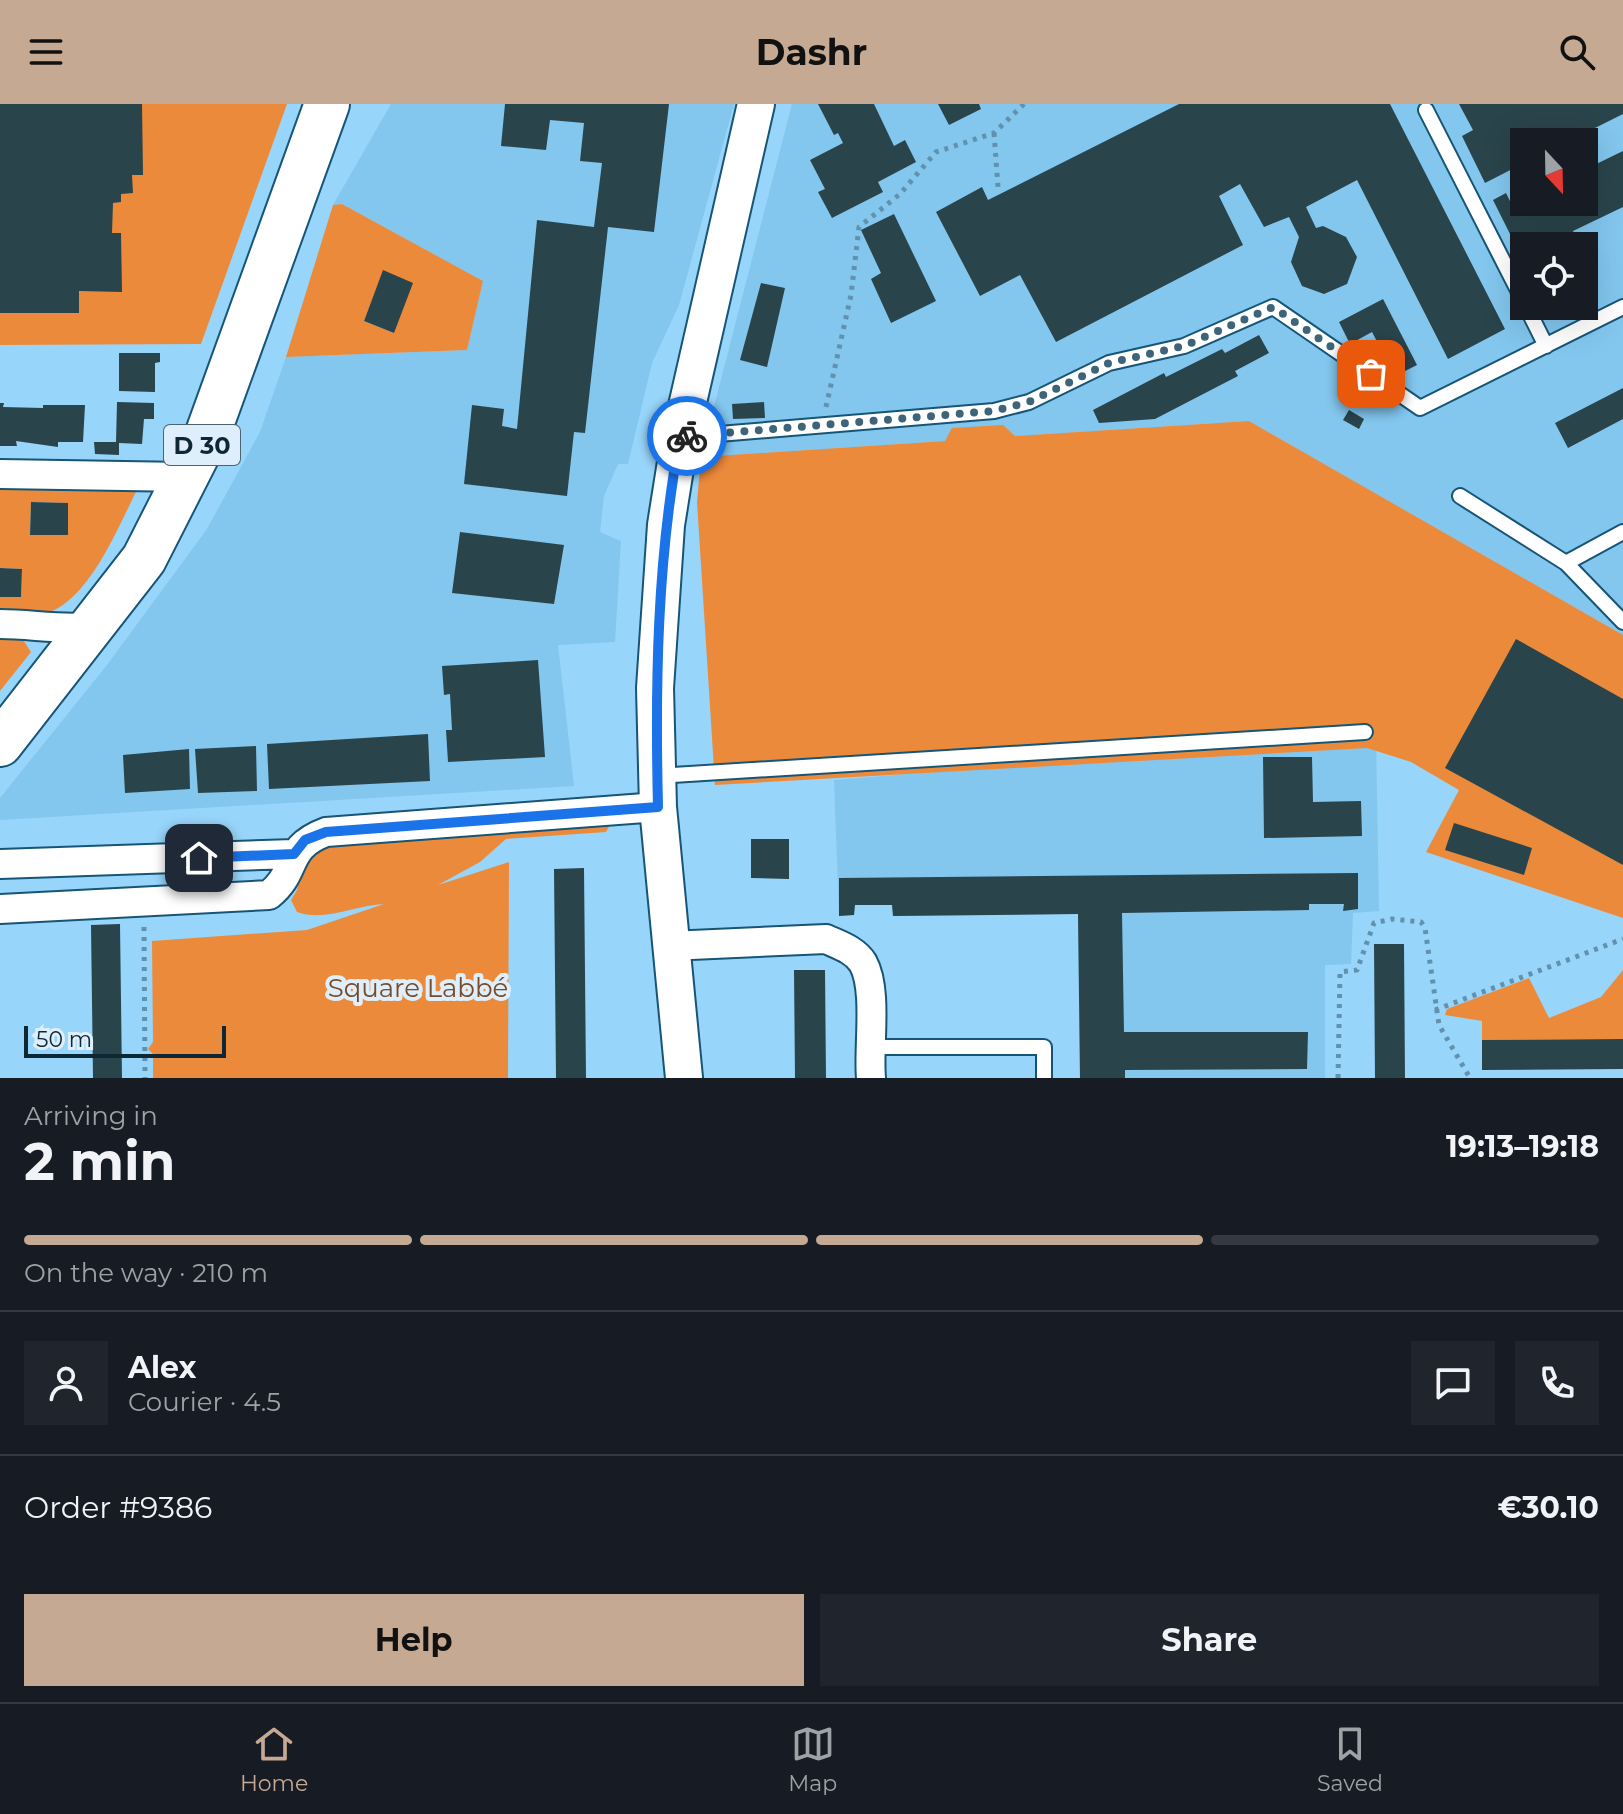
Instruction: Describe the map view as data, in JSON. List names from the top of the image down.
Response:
{
  "streets": {
    "main road": ["D 30"]
  },
  "parks": ["Square Labbé"],
  "scale_bar": "50 m",
  "north": "bottom",
  "page": {
    "header": "Dashr",
    "scale": "50 m",
    "heading": ["2 min", "Arriving in", "19:13–19:18"],
    "panel": [
      "Alex",
      "Courier · 4.5",
      "Order #9386",
      "€30.10"
    ],
    "bar": "On the way · 210 m",
    "buttons": ["Help", "Share"],
    "tabs": ["Home", "Map", "Saved"]
  }
}
